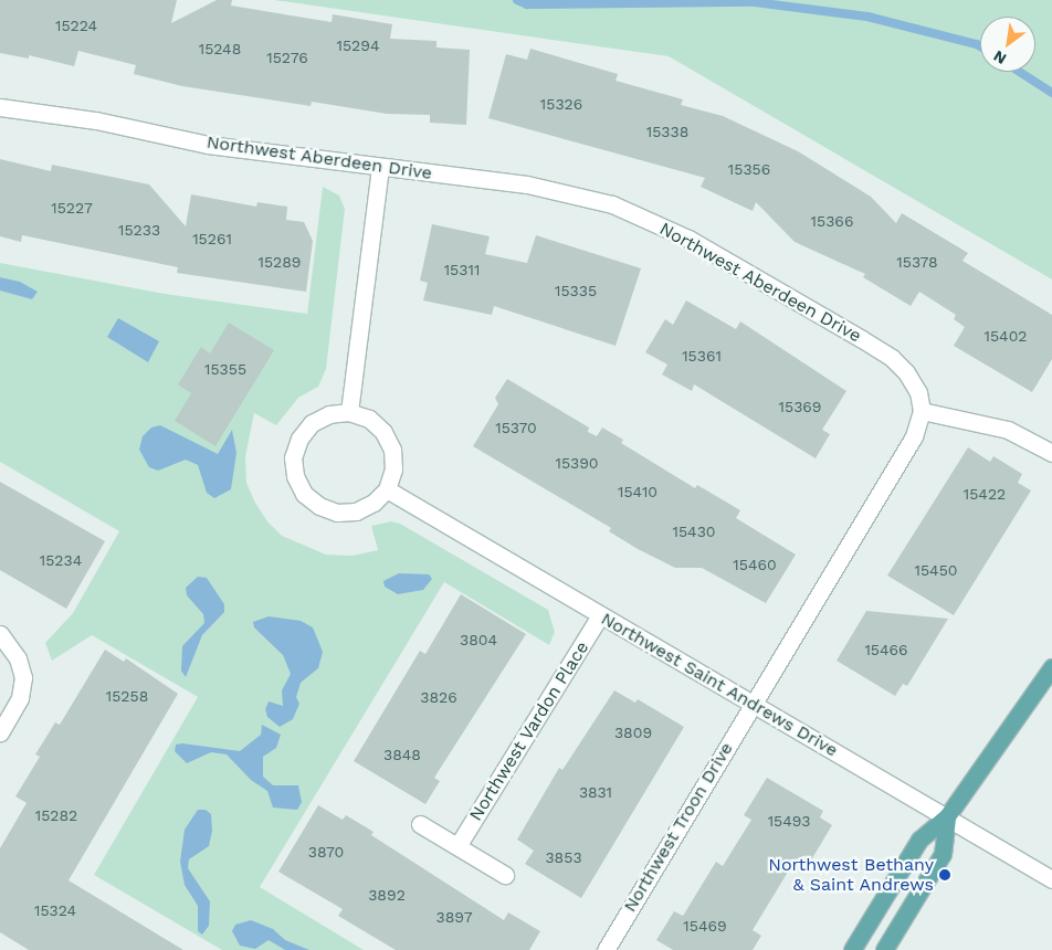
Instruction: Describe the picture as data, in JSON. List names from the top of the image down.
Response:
{
  "streets": {
    "street": [
      "Northwest Aberdeen Drive",
      "Northwest Saint Andrews Drive",
      "Northwest Vardon Place",
      "Northwest Troon Drive"
    ]
  },
  "crossings": [
    ["Northwest Saint Andrews Drive", "Northwest Vardon Place"],
    ["Northwest Saint Andrews Drive", "Northwest Troon Drive"]
  ],
  "places": ["Northwest Bethany & Saint Andrews"],
  "house_numbers": [
    "15224",
    "15294",
    "15248",
    "15276",
    "15326",
    "15338",
    "15356",
    "15227",
    "15366",
    "15233",
    "15261",
    "15289",
    "15378",
    "15311",
    "15335",
    "15402",
    "15361",
    "15355",
    "15369",
    "15370",
    "15390",
    "15410",
    "15422",
    "15430",
    "15234",
    "15460",
    "15450",
    "3804",
    "15466",
    "15258",
    "3826",
    "3809",
    "3848",
    "3831",
    "15282",
    "15493",
    "3870",
    "3853",
    "3892",
    "15324",
    "3897",
    "15469"
  ],
  "north": "bottom left"
}
